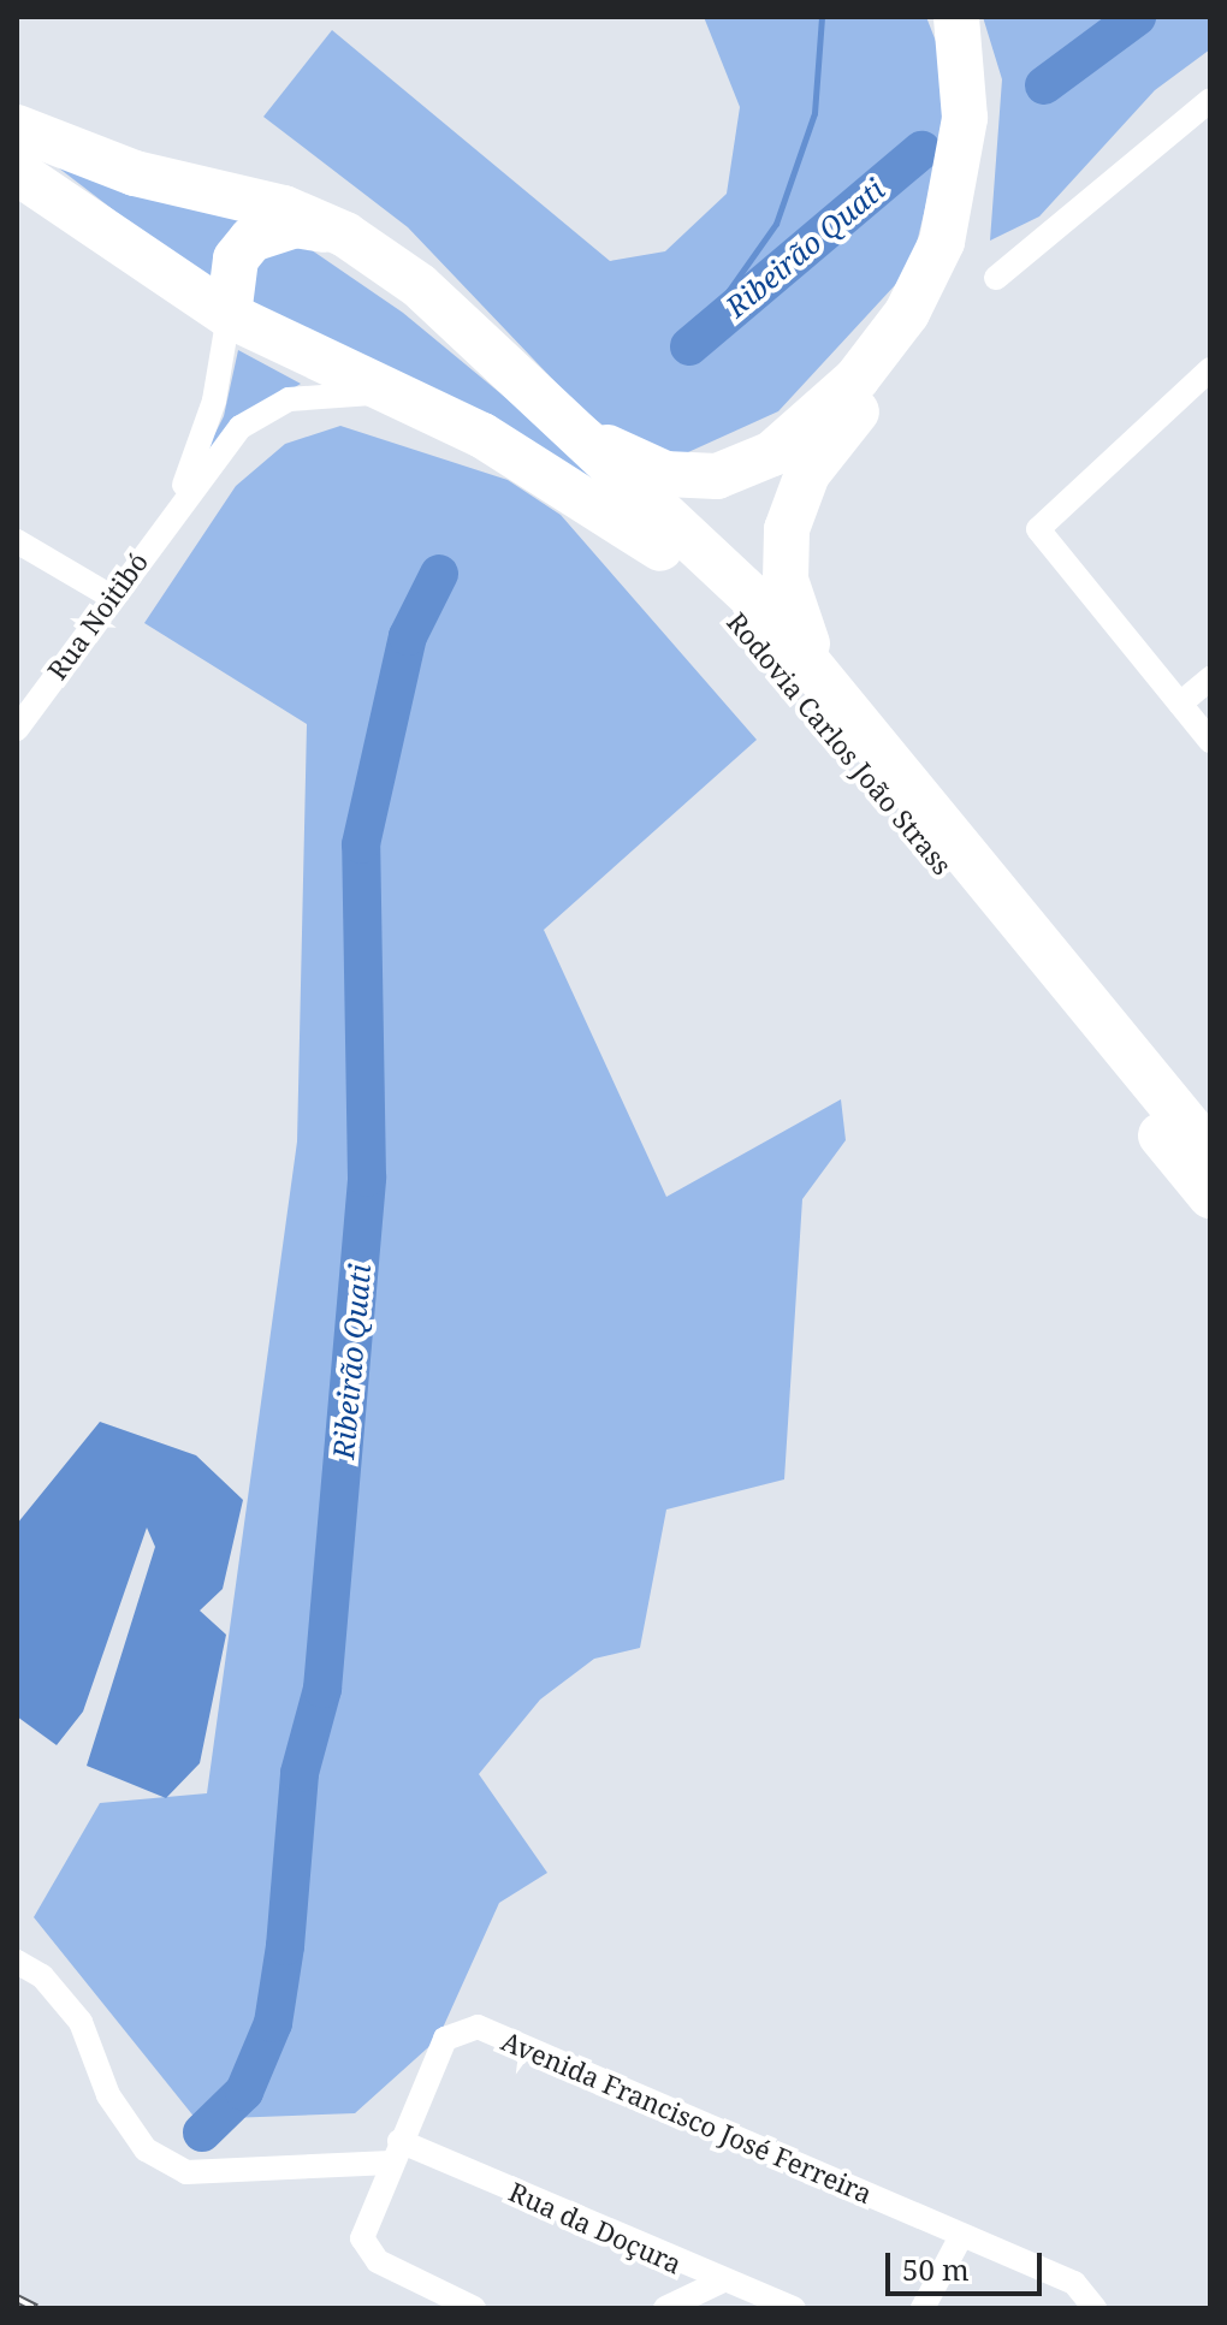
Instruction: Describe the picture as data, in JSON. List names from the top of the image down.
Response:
{
  "streets": {
    "highway": ["Rodovia Carlos João Strass"],
    "street": ["Rua Noitibó", "Avenida Francisco José Ferreira", "Rua da Doçura"]
  },
  "crossings": [
    ["Rua Noitibó", "Rodovia Carlos João Strass"],
    ["Avenida Francisco José Ferreira", "Rua da Doçura"]
  ],
  "water": ["Ribeirão Quati"],
  "scale_bar": "50 m"
}
